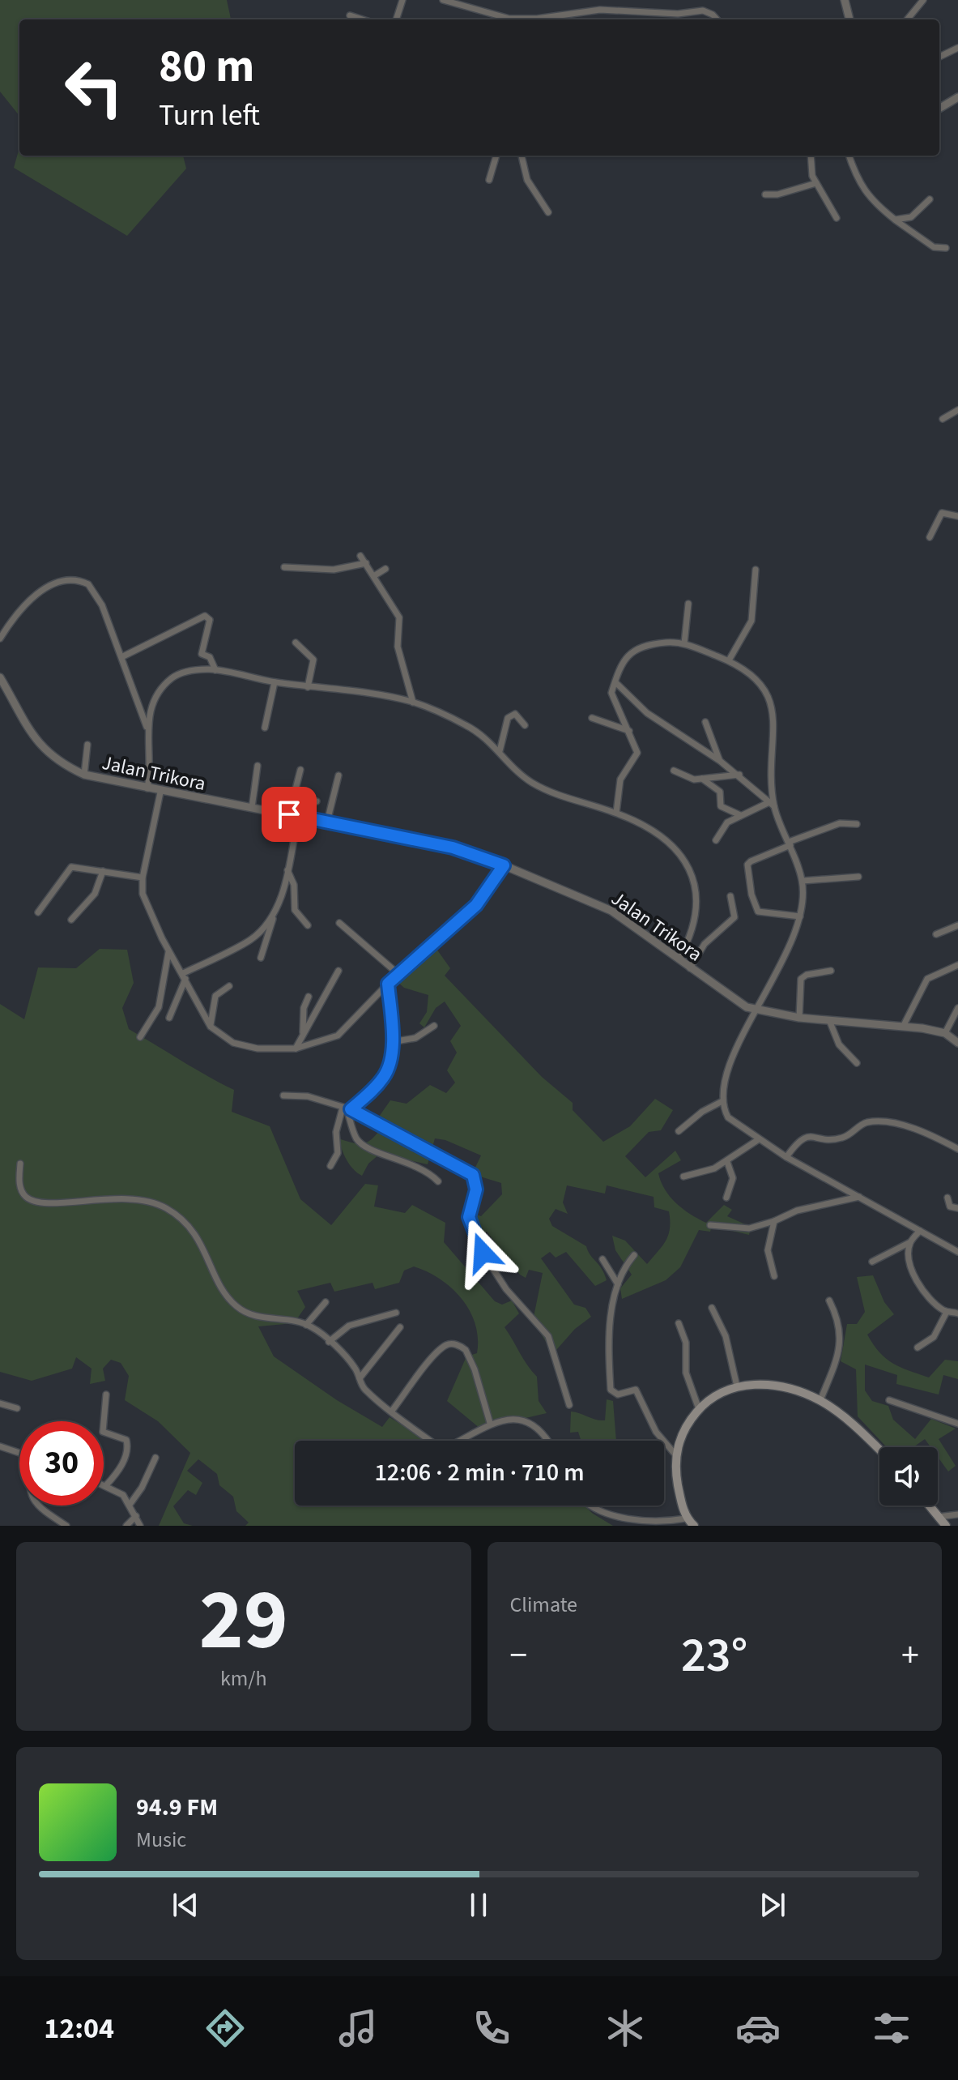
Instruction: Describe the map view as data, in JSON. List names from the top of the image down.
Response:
{
  "streets": {
    "street": ["Jalan Trikora"]
  },
  "page": {
    "turn": ["80 m", "Turn left"],
    "limit": "30",
    "trip": "12:06 · 2 min · 710 m",
    "tile": [
      ["29", "km/h"],
      "Climate"
    ],
    "heat": ["−", "23°", "+"],
    "song": ["94.9 FM", "Music"],
    "tabs": "12:04"
  }
}
